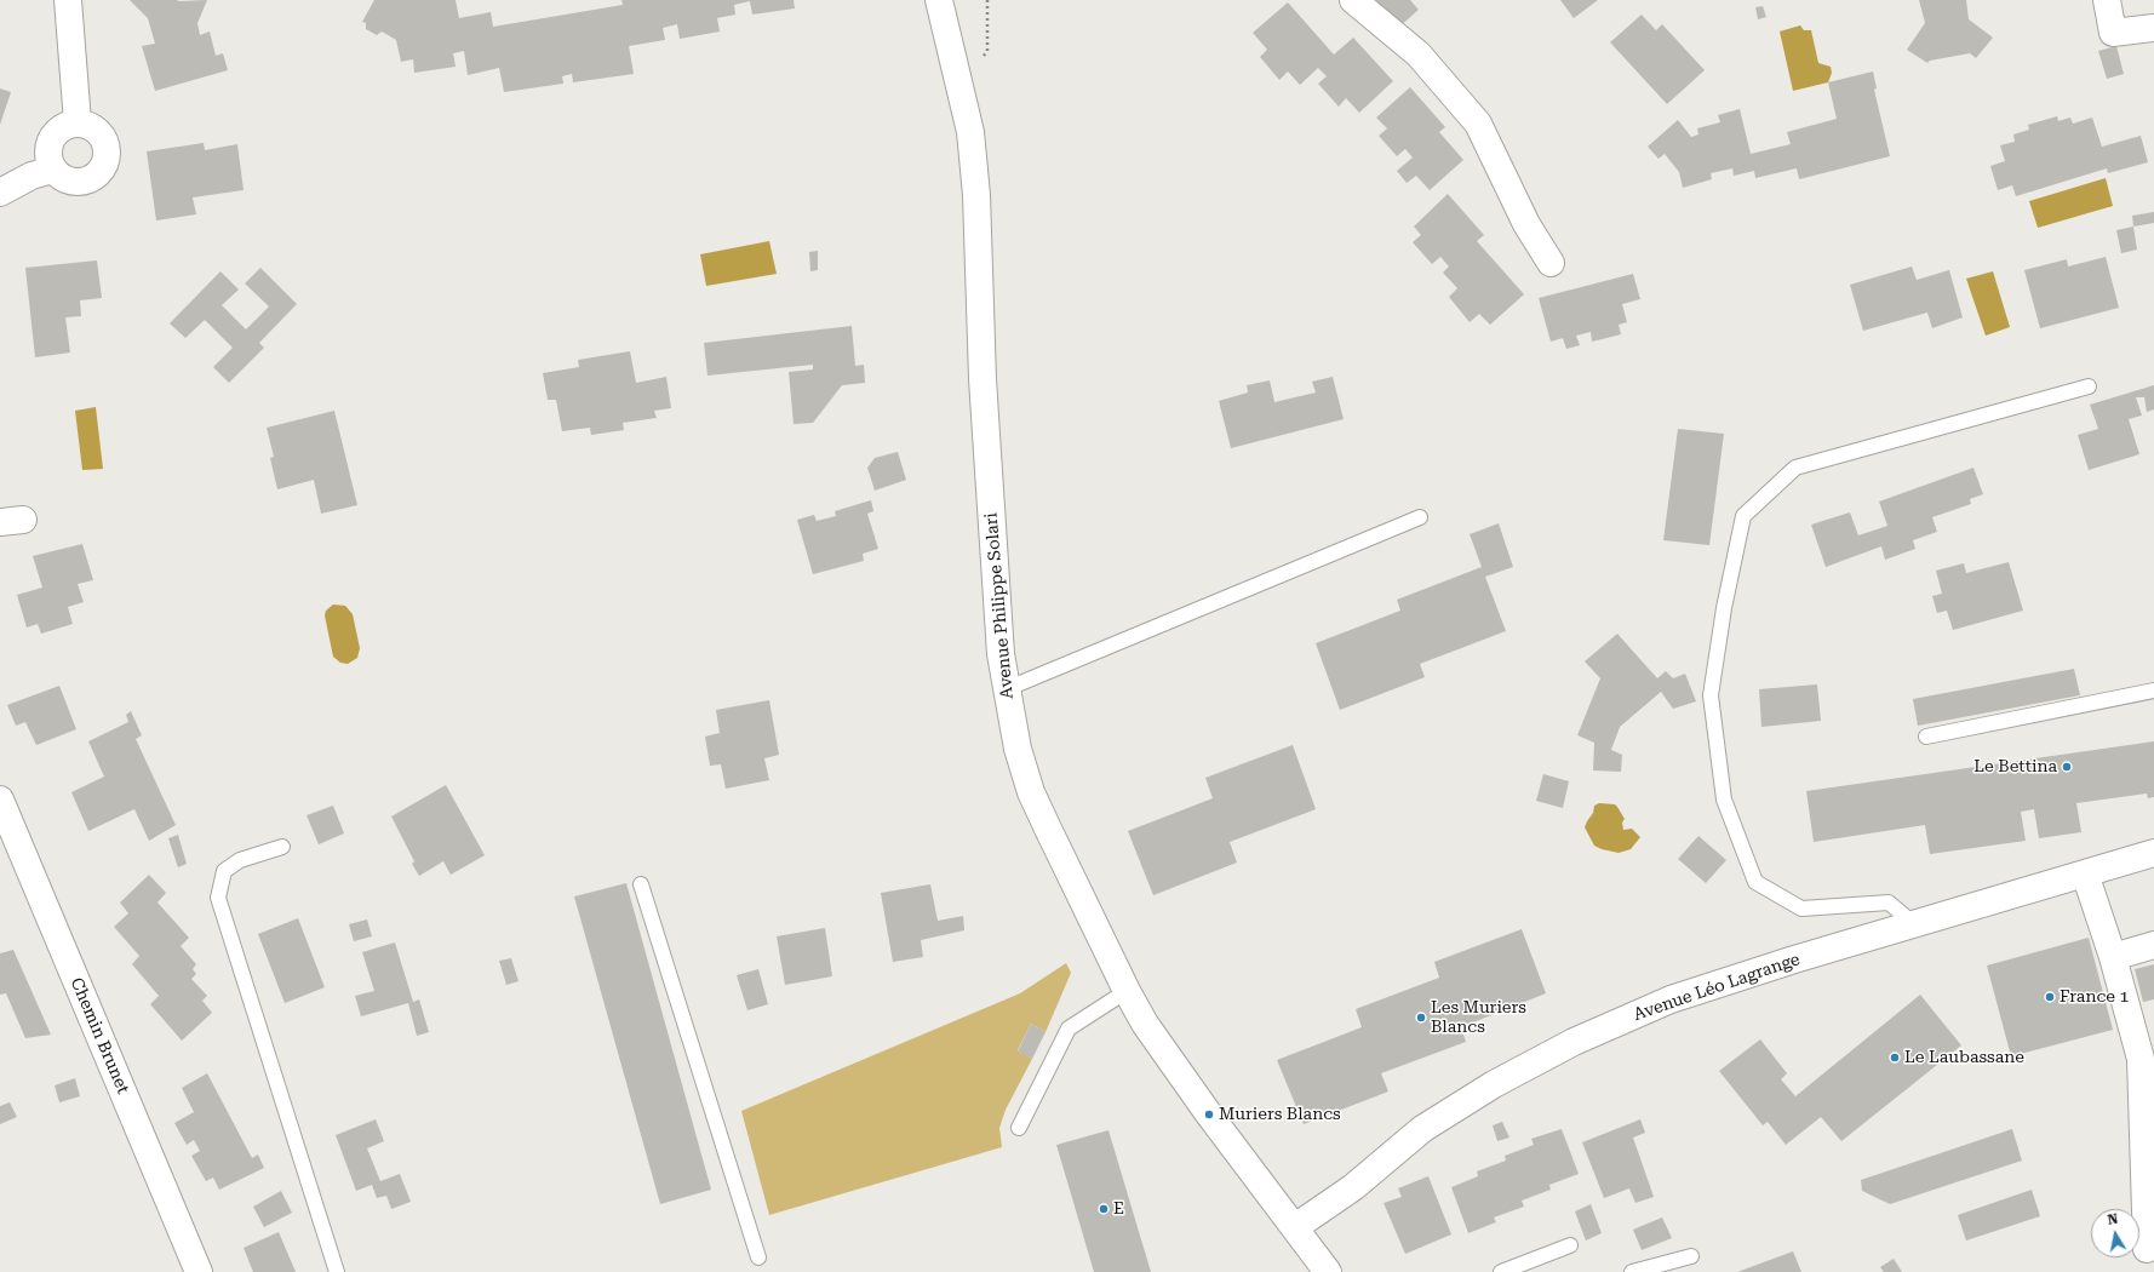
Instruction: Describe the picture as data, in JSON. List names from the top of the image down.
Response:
{
  "streets": {
    "street": ["Avenue Philippe Solari", "Avenue Léo Lagrange", "Chemin Brunet"]
  },
  "crossings": [
    ["Avenue Philippe Solari", "Avenue Léo Lagrange"]
  ],
  "places": [
    "Le Bettina",
    "France 1",
    "Les Muriers Blancs",
    "Le Laubassane",
    "Muriers Blancs",
    "E"
  ],
  "north": "top"
}
